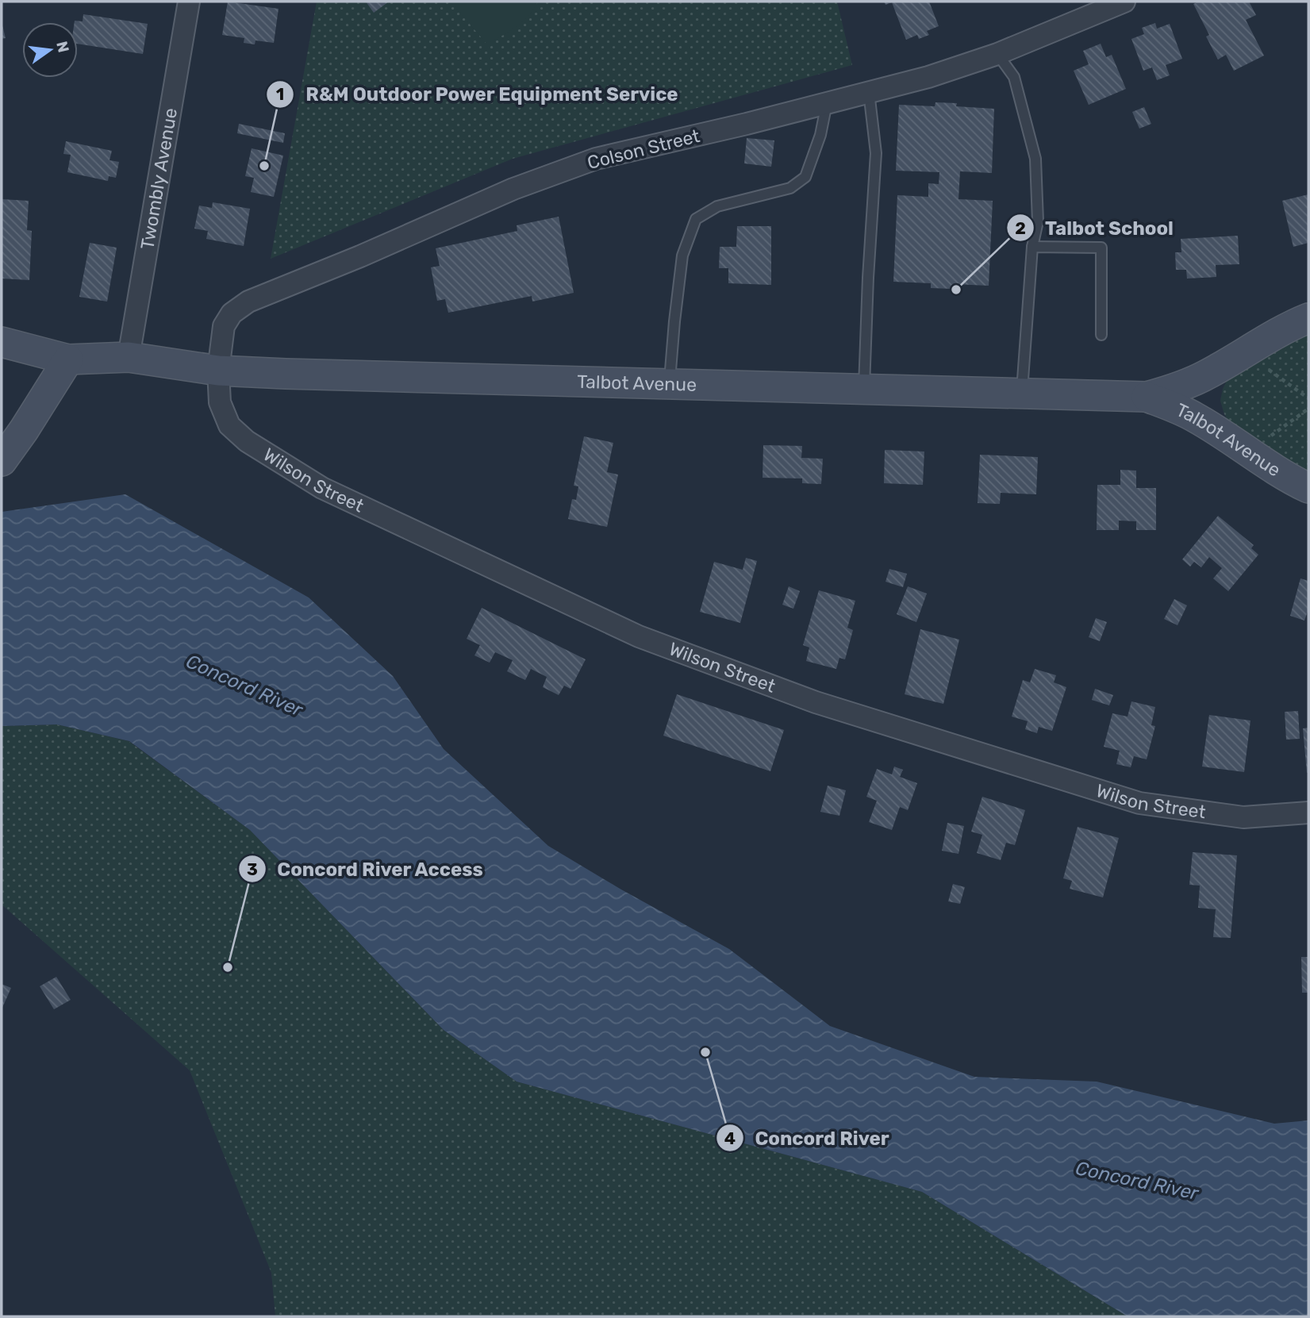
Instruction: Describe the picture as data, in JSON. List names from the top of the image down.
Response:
{
  "streets": {
    "street": [
      "Colson Street",
      "Twombly Avenue",
      "Talbot Avenue",
      "Wilson Street"
    ]
  },
  "crossings": [
    ["Colson Street", "Talbot Avenue"],
    ["Colson Street", "Wilson Street"],
    ["Twombly Avenue", "Talbot Avenue"],
    ["Talbot Avenue", "Wilson Street"]
  ],
  "water": ["Concord River"],
  "places": [
    "R&M Outdoor Power Equipment Service",
    "Talbot School",
    "Concord River Access",
    "Concord River"
  ],
  "north": "right"
}
